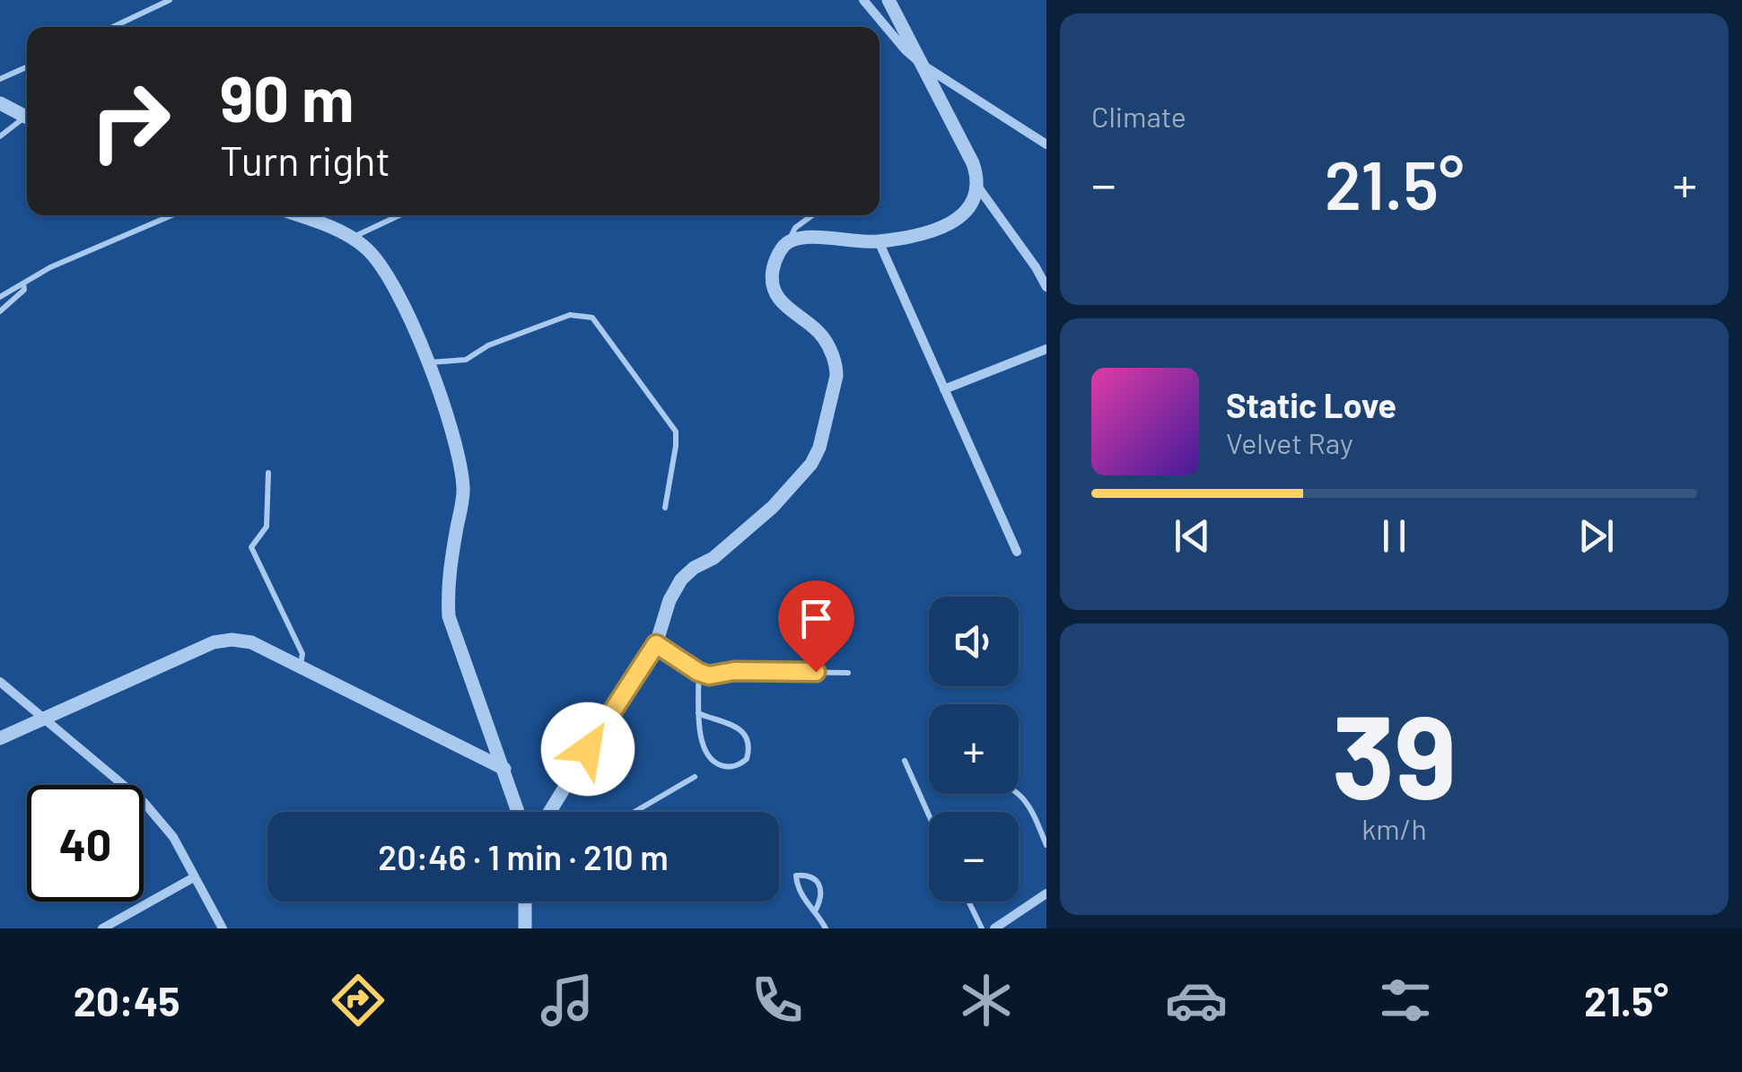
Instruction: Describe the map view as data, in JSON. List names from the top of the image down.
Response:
{
  "page": {
    "tile": [
      "Climate",
      ["39", "km/h"]
    ],
    "turn": ["90 m", "Turn right"],
    "heat": ["−", "21.5°", "+"],
    "song": ["Static Love", "Velvet Ray"],
    "map_buttons": ["+", "−"],
    "limit": "40",
    "trip": "20:46 · 1 min · 210 m",
    "tabs": ["20:45", "21.5°"]
  }
}
